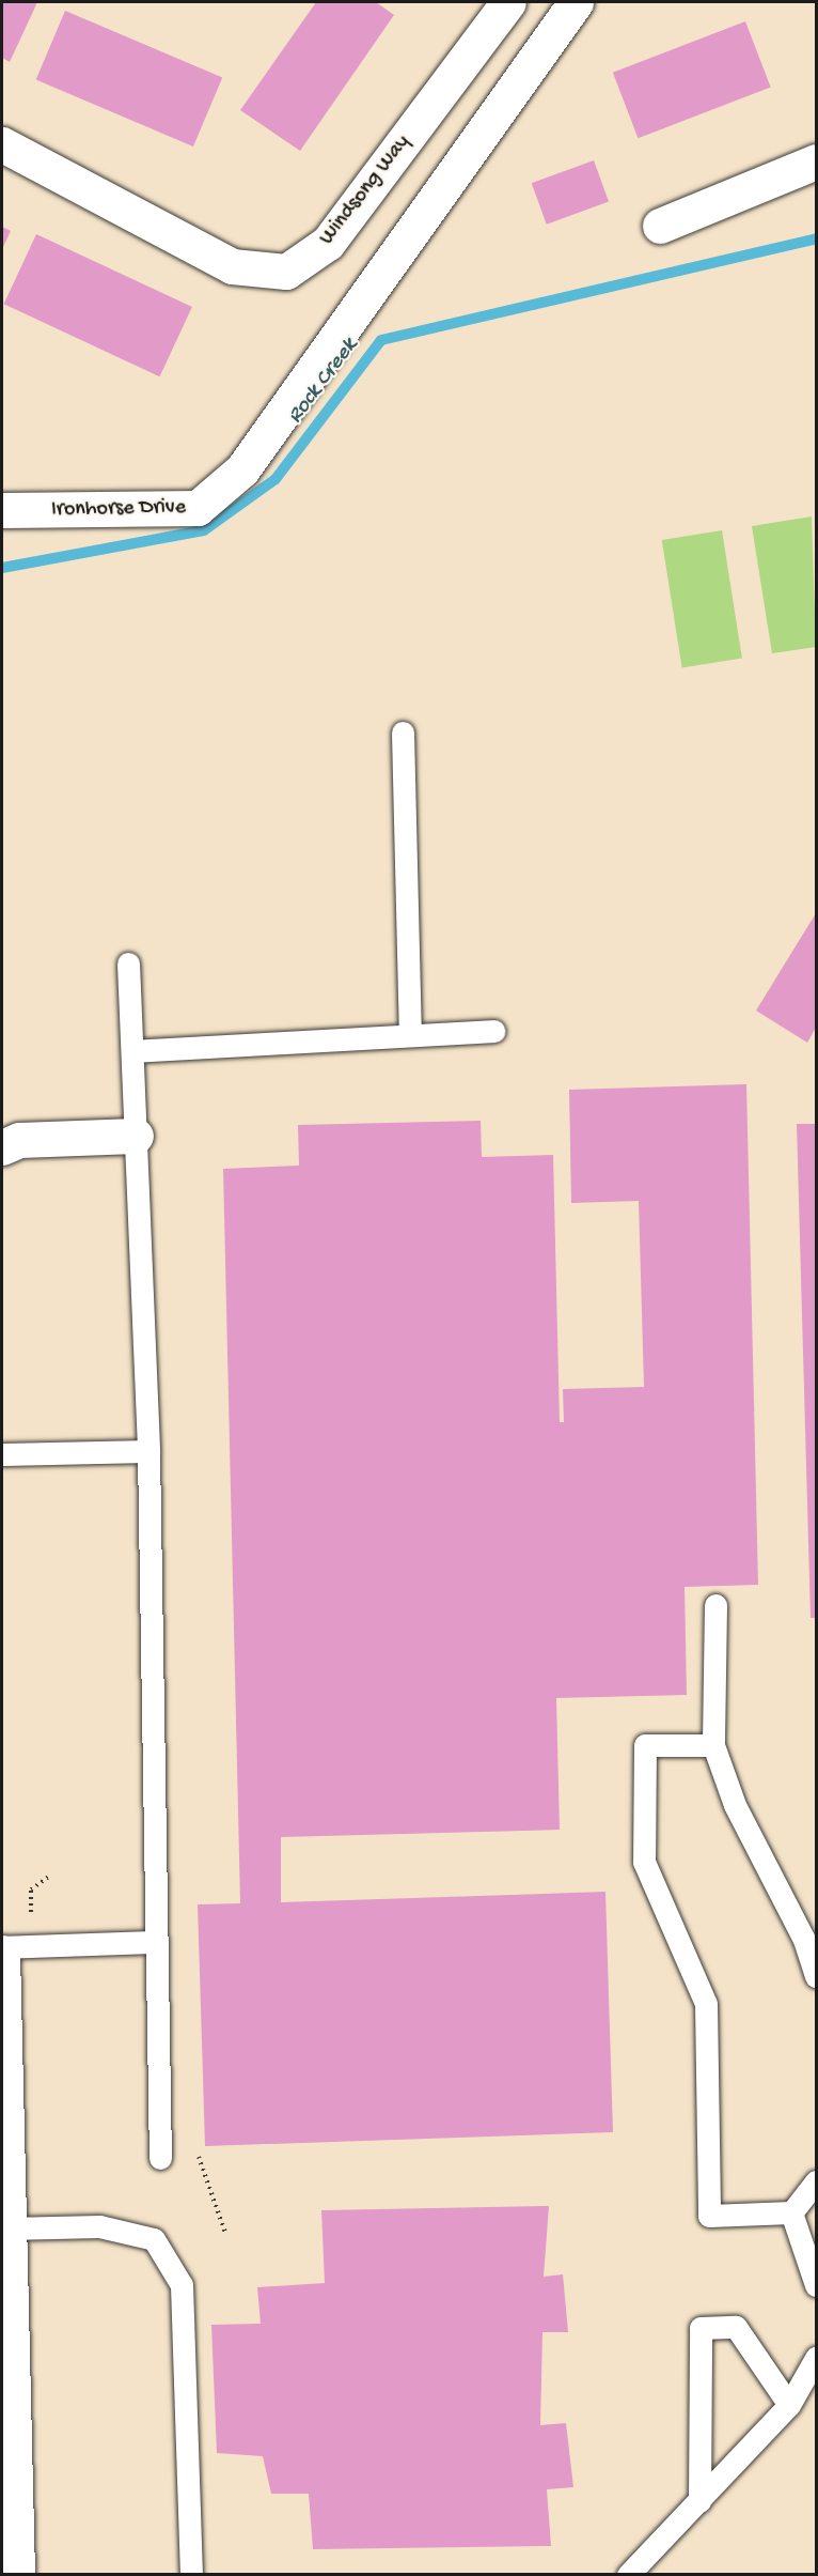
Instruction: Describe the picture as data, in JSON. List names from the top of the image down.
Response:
{
  "streets": {
    "street": ["Windsong Way", "Ironhorse Drive"]
  },
  "water": ["Rock Creek"]
}
